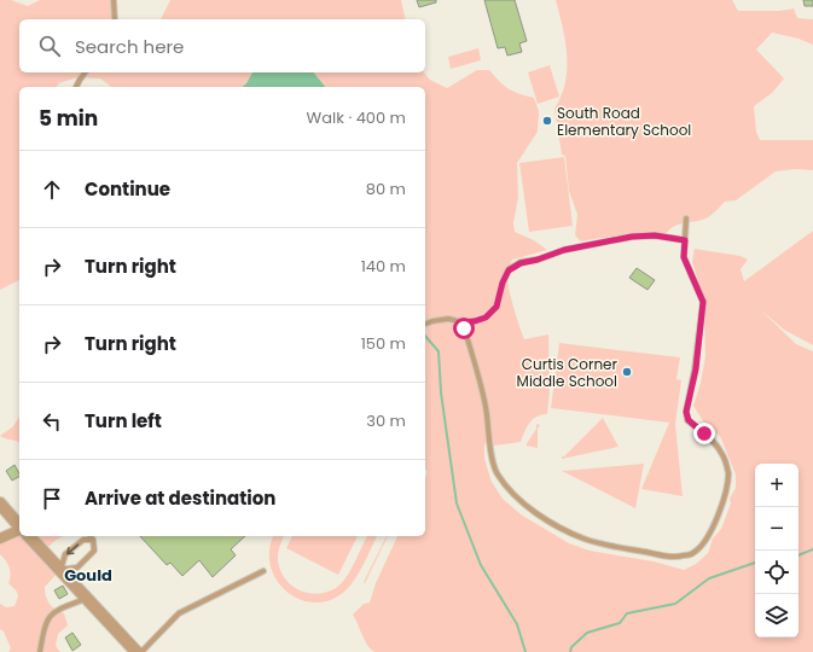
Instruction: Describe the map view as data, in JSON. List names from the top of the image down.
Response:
{
  "districts": ["Gould"],
  "places": ["South Road Elementary School", "Curtis Corner Middle School"],
  "page": {
    "search": "Search here",
    "heading": ["5 min", "Walk · 400 m"],
    "list": [
      ["Continue", "80 m"],
      ["Turn right", "140 m"],
      ["Turn right", "150 m"],
      ["Turn left", "30 m"],
      "Arrive at destination"
    ],
    "map_buttons": ["+", "−"]
  }
}
